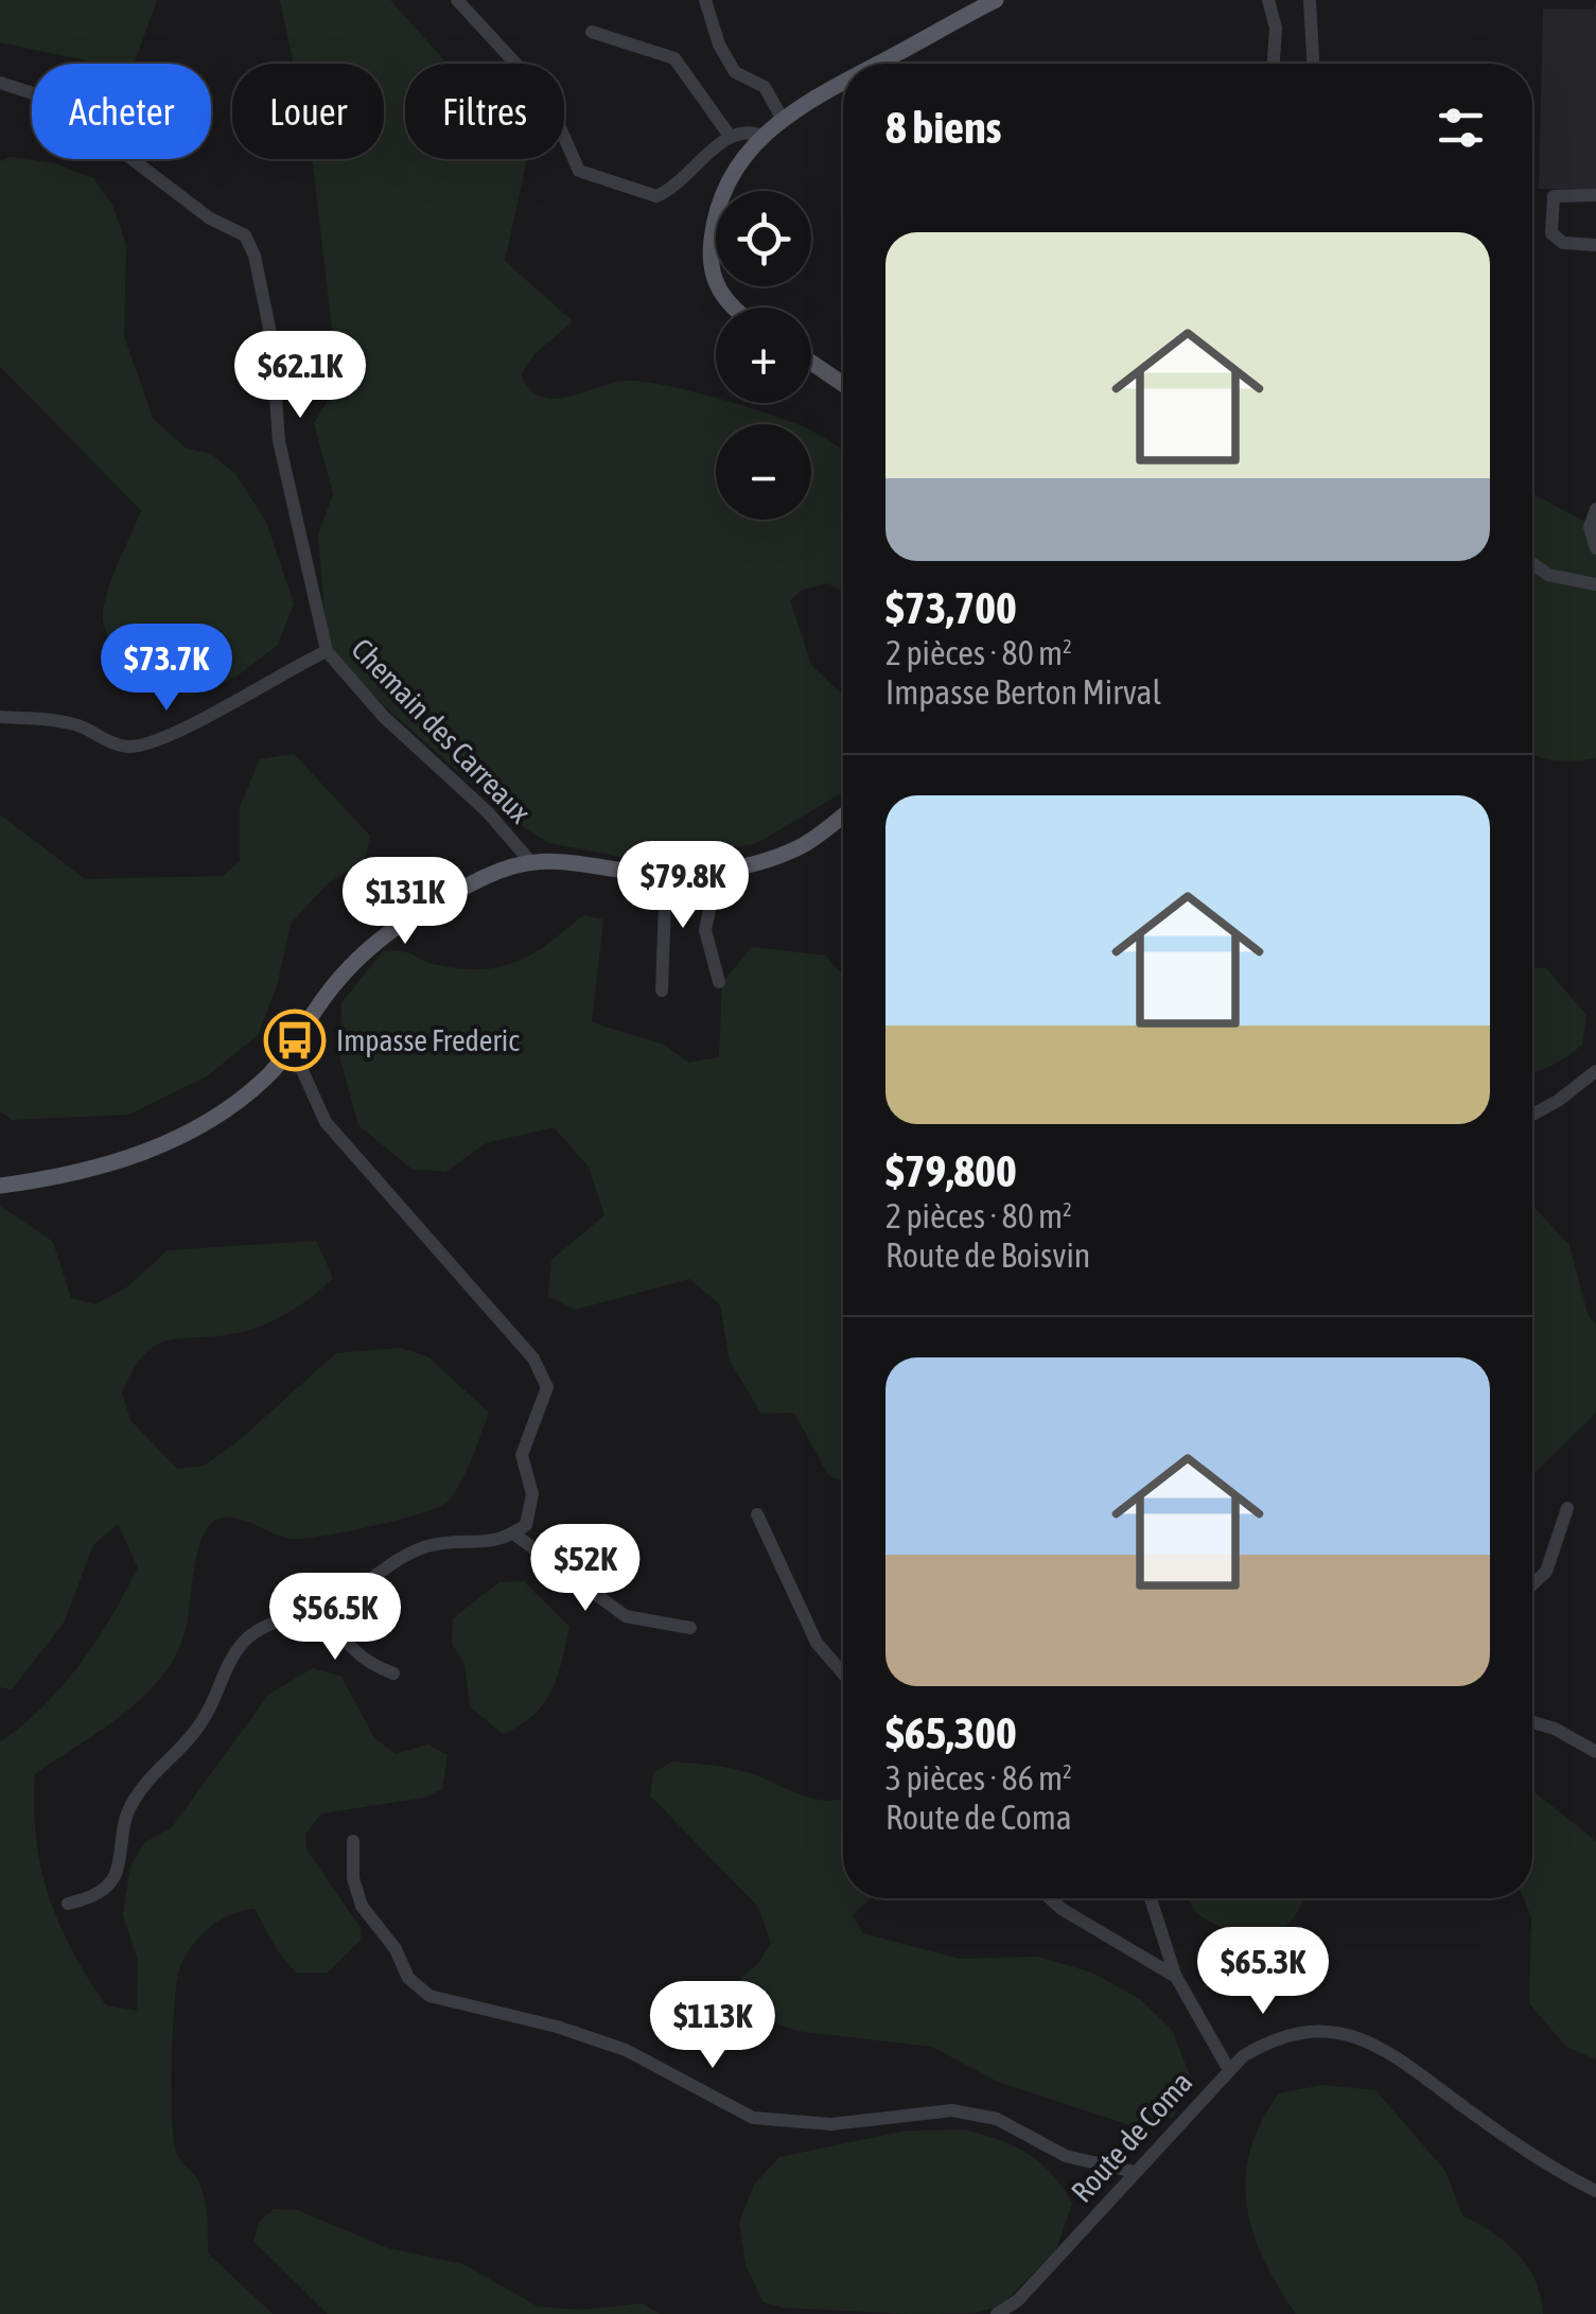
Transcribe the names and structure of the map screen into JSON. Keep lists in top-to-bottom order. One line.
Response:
{"streets":{"street":["Chemain des Carreaux","Route de Coma"]},"places":{"bus stop":["Impasse Frederic"]},"page":{"chip":["Acheter","Louer","Filtres"],"heading":"8 biens","map_buttons":["+","−"],"list":[{"name":"$73,700","note":"2 pièces · 80 m² · Impasse Berton Mirval"},{"name":"$79,800","note":"2 pièces · 80 m² · Route de Boisvin"},{"name":"$65,300","note":"3 pièces · 86 m² · Route de Coma"}],"price":["$62.1K","$73.7K","$79.8K","$131K","$52K","$56.5K","$65.3K","$113K"]}}
